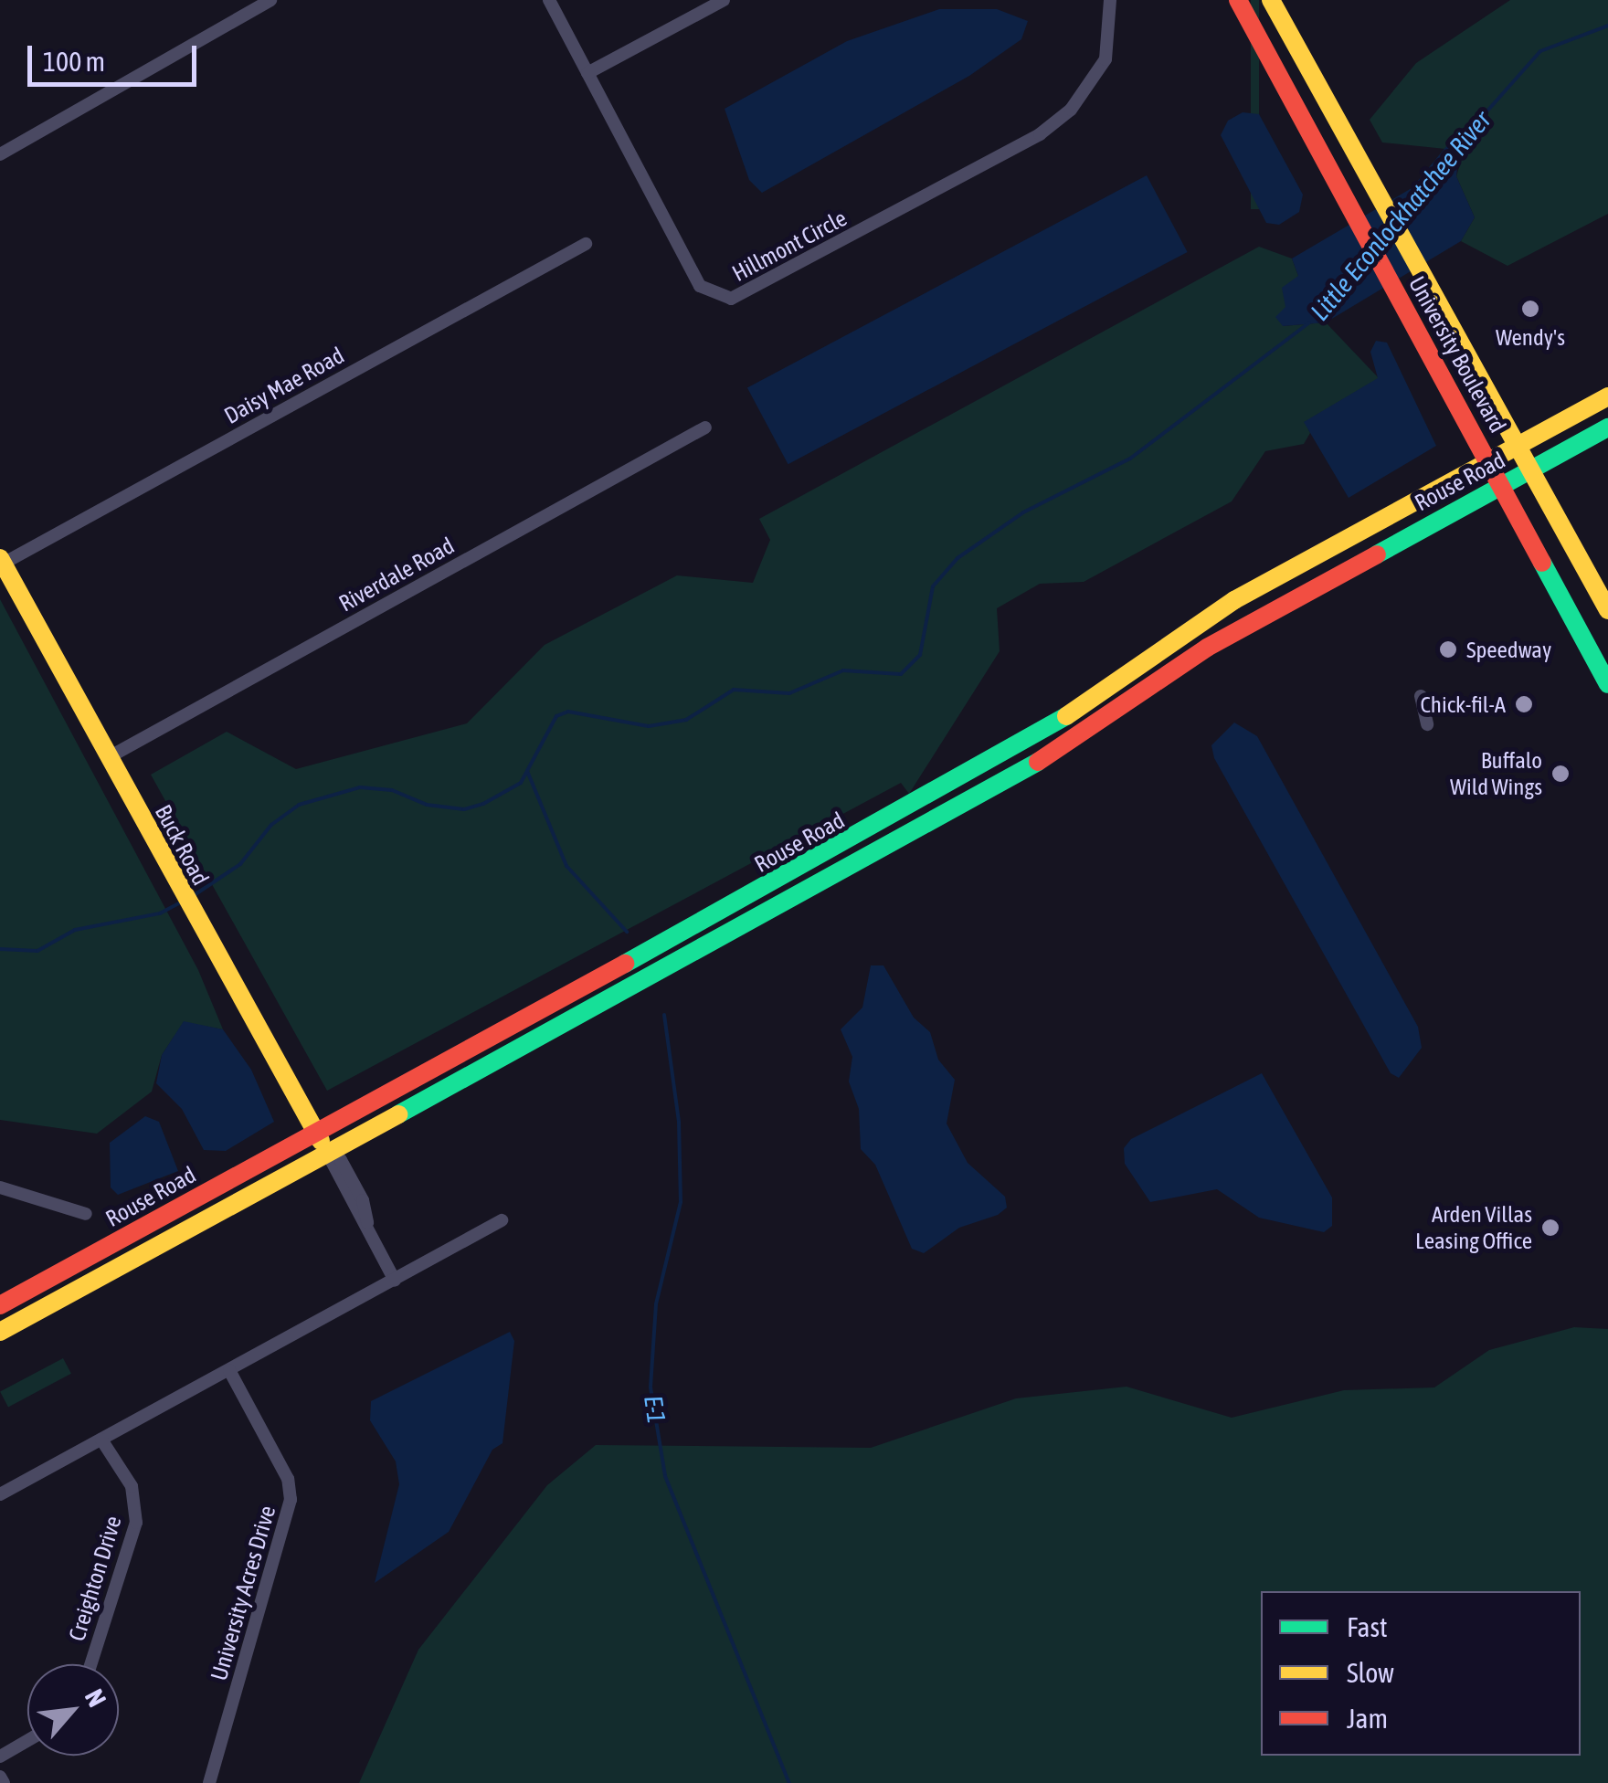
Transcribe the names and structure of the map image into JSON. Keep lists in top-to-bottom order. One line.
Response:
{"streets":{"street":["Hillmont Circle","University Boulevard","Daisy Mae Road","Rouse Road","Riverdale Road","Buck Road","Creighton Drive","University Acres Drive"]},"crossings":[["University Boulevard","Rouse Road"],["Daisy Mae Road","Buck Road"],["Rouse Road","Buck Road"],["Riverdale Road","Buck Road"]],"water":["Little Econlockhatchee River","E-1"],"places":["Wendy's","Speedway","Chick-fil-A","Buffalo Wild Wings","Arden Villas Leasing Office"],"legend":["Fast","Slow","Jam"],"scale_bar":"100 m","north":"top right"}
